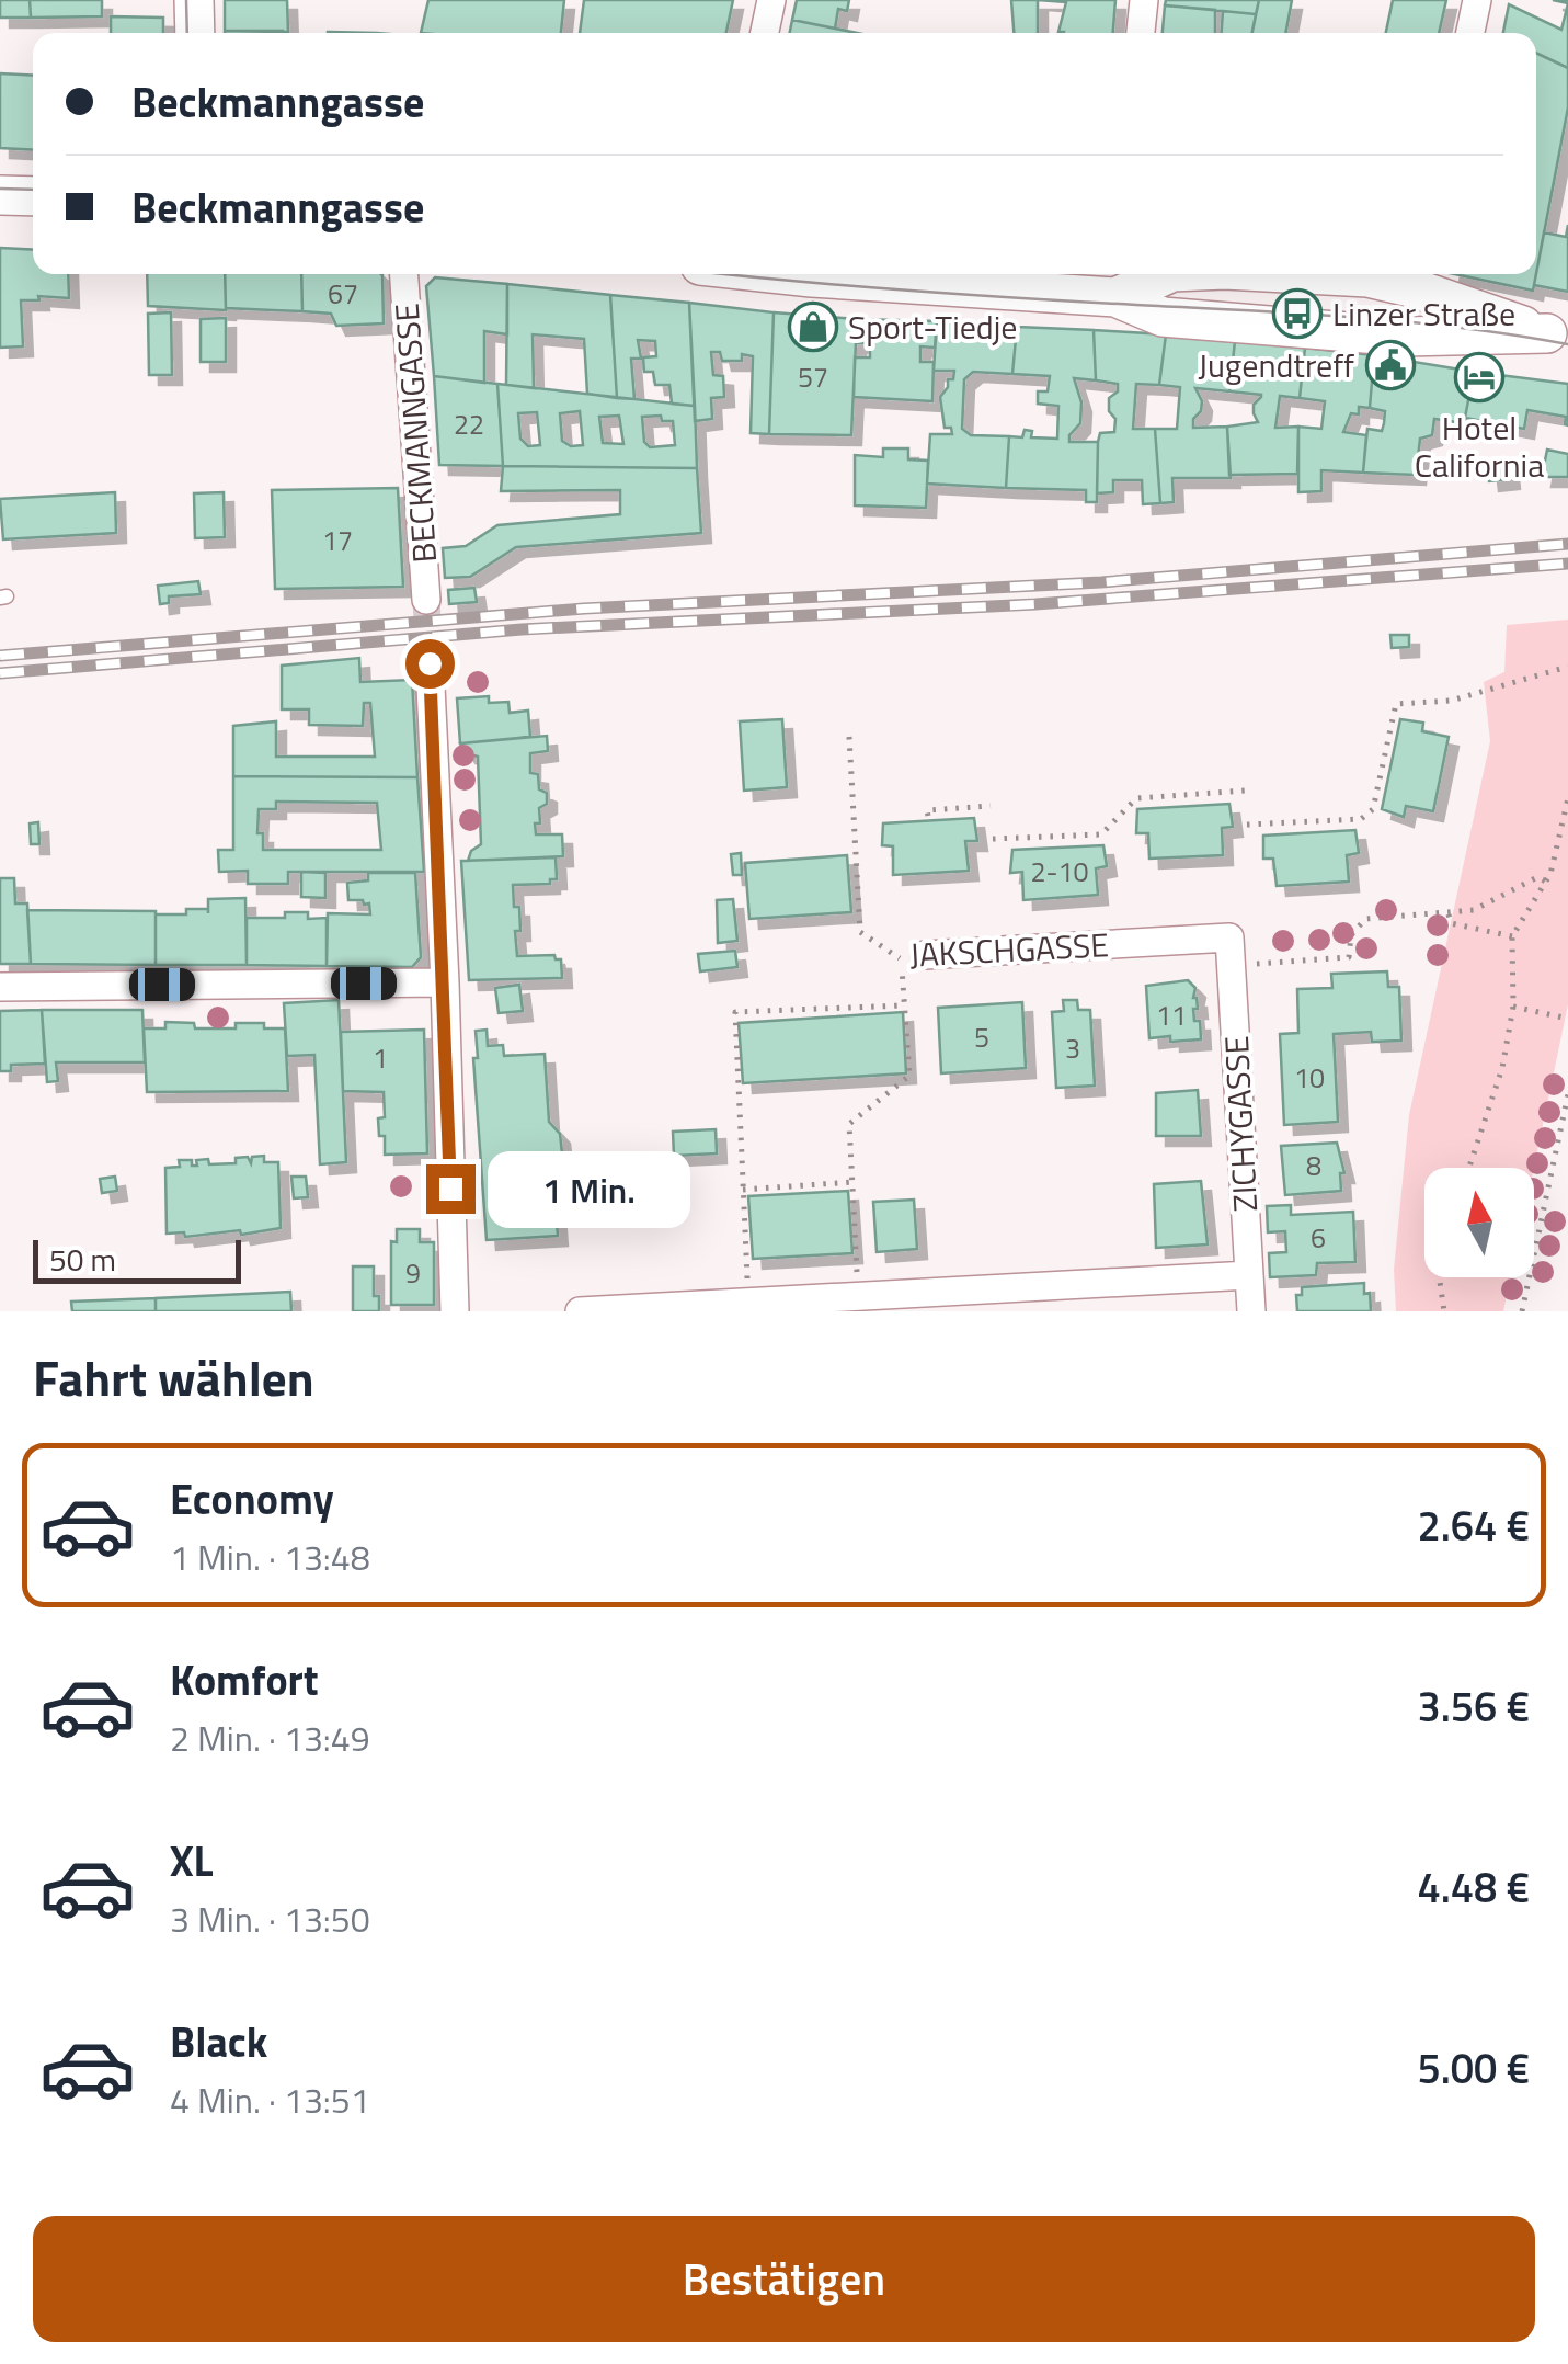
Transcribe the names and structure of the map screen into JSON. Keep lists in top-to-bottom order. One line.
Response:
{"streets":{"street":["BECKMANNGASSE","JAKSCHGASSE","ZICHYGASSE"]},"crossings":[["JAKSCHGASSE","ZICHYGASSE"]],"places":{"bus stop":["Linzer Straße"],"shop":["Sport-Tiedje"],"public building":["Jugendtreff"],"hotel":["Hotel California"]},"house_numbers":["67","57","22","17","2-10","11","5","3","1","10","8","6","9"],"scale_bar":"50 m","north":"top","page":{"banner":["Beckmanngasse","Beckmanngasse"],"bubble":"1 Min.","scale":"50 m","heading":"Fahrt wählen","list":[{"name":"Economy","note":"1 Min. · 13:48","value":"2.64 €"},{"name":"Komfort","note":"2 Min. · 13:49","value":"3.56 €"},{"name":"XL","note":"3 Min. · 13:50","value":"4.48 €"},{"name":"Black","note":"4 Min. · 13:51","value":"5.00 €"}],"buttons":"Bestätigen"}}
